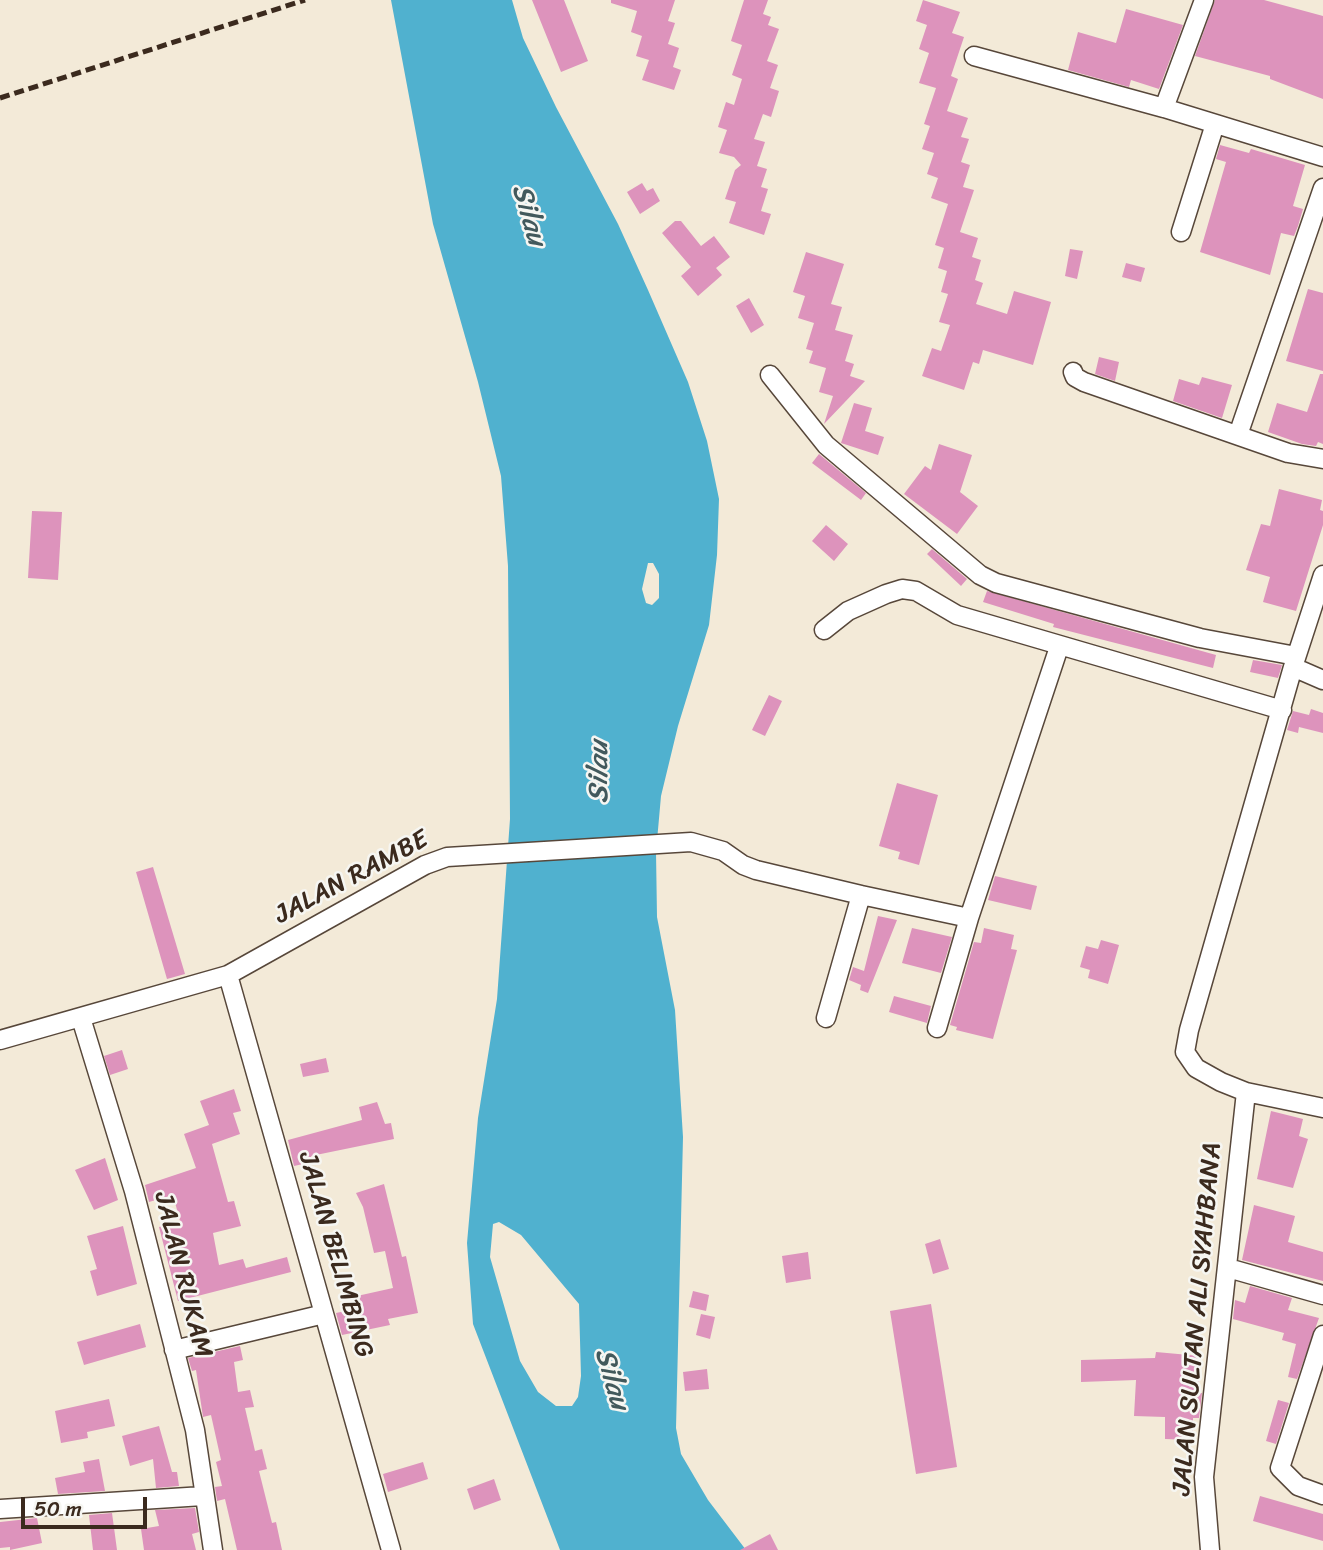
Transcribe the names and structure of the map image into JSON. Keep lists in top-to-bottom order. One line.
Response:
{"streets":{"street":["JALAN RAMBE","JALAN BELIMBING","JALAN RUKAM","JALAN SULTAN ALI SYAHBANA"]},"crossings":[["JALAN RAMBE","JALAN BELIMBING"],["JALAN RAMBE","JALAN RUKAM"]],"water":["Silau"],"scale_bar":"50 m"}
